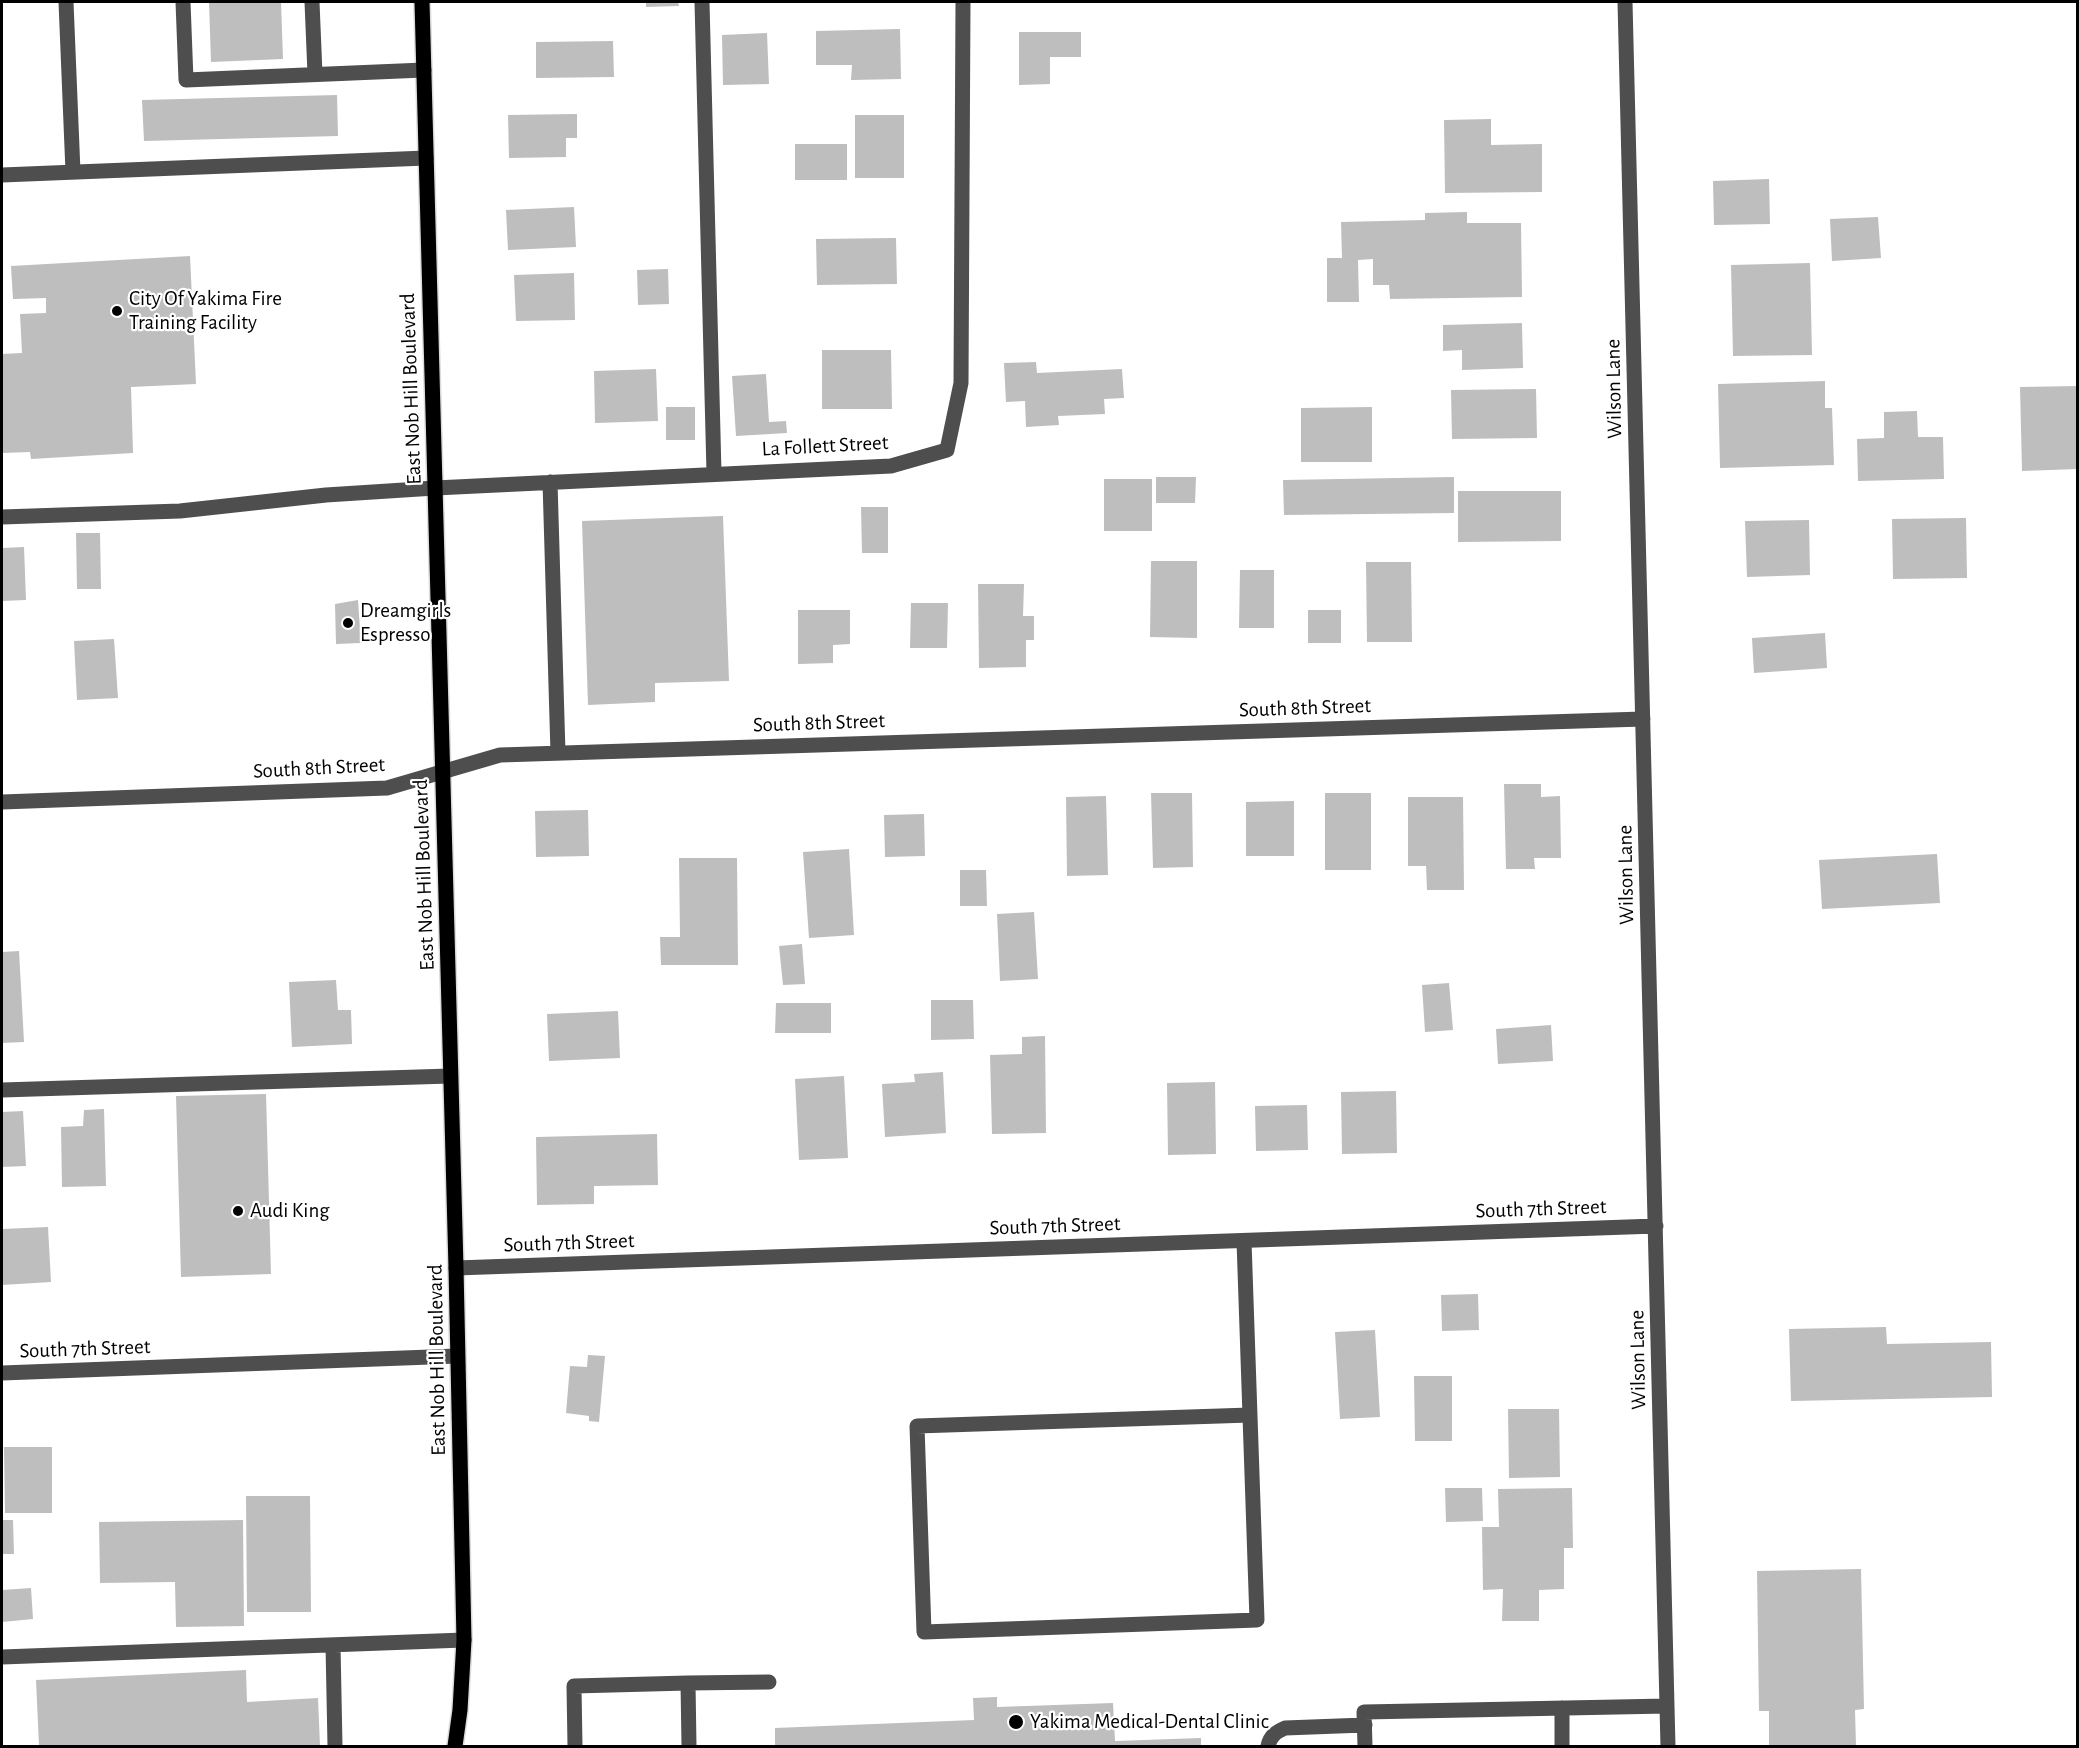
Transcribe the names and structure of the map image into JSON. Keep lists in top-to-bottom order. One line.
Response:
{"streets":{"main road":["East Nob Hill Boulevard"],"street":["Wilson Lane","La Follett Street","South 8th Street","South 7th Street"]},"crossings":[["East Nob Hill Boulevard","La Follett Street"],["East Nob Hill Boulevard","South 8th Street"],["East Nob Hill Boulevard","South 7th Street"],["Wilson Lane","South 8th Street"],["Wilson Lane","South 7th Street"]],"places":["City Of Yakima Fire Training Facility","Dreamgirls Espresso","Audi King","Yakima Medical-Dental Clinic"]}
